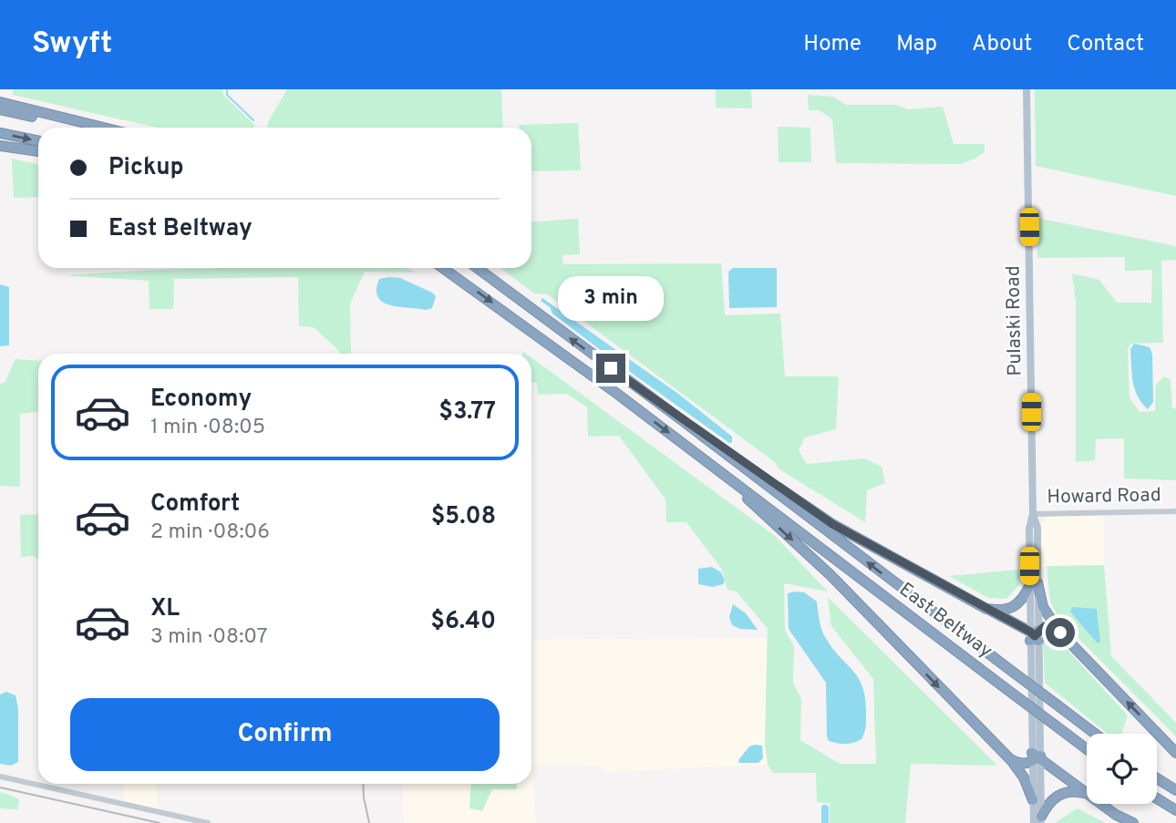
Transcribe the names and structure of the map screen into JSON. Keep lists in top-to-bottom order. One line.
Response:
{"streets":{"highway":["East Beltway"],"main road":["Pulaski Road"],"street":["Howard Road"]},"crossings":[["Pulaski Road","Howard Road"]],"page":{"header":"Swyft","nav":["Home","Map","About","Contact"],"banner":["Pickup","East Beltway"],"bubble":"3 min","list":[{"name":"Economy","note":"1 min · 08:05","value":"$3.77"},{"name":"Comfort","note":"2 min · 08:06","value":"$5.08"},{"name":"XL","note":"3 min · 08:07","value":"$6.40"}],"buttons":"Confirm"}}
